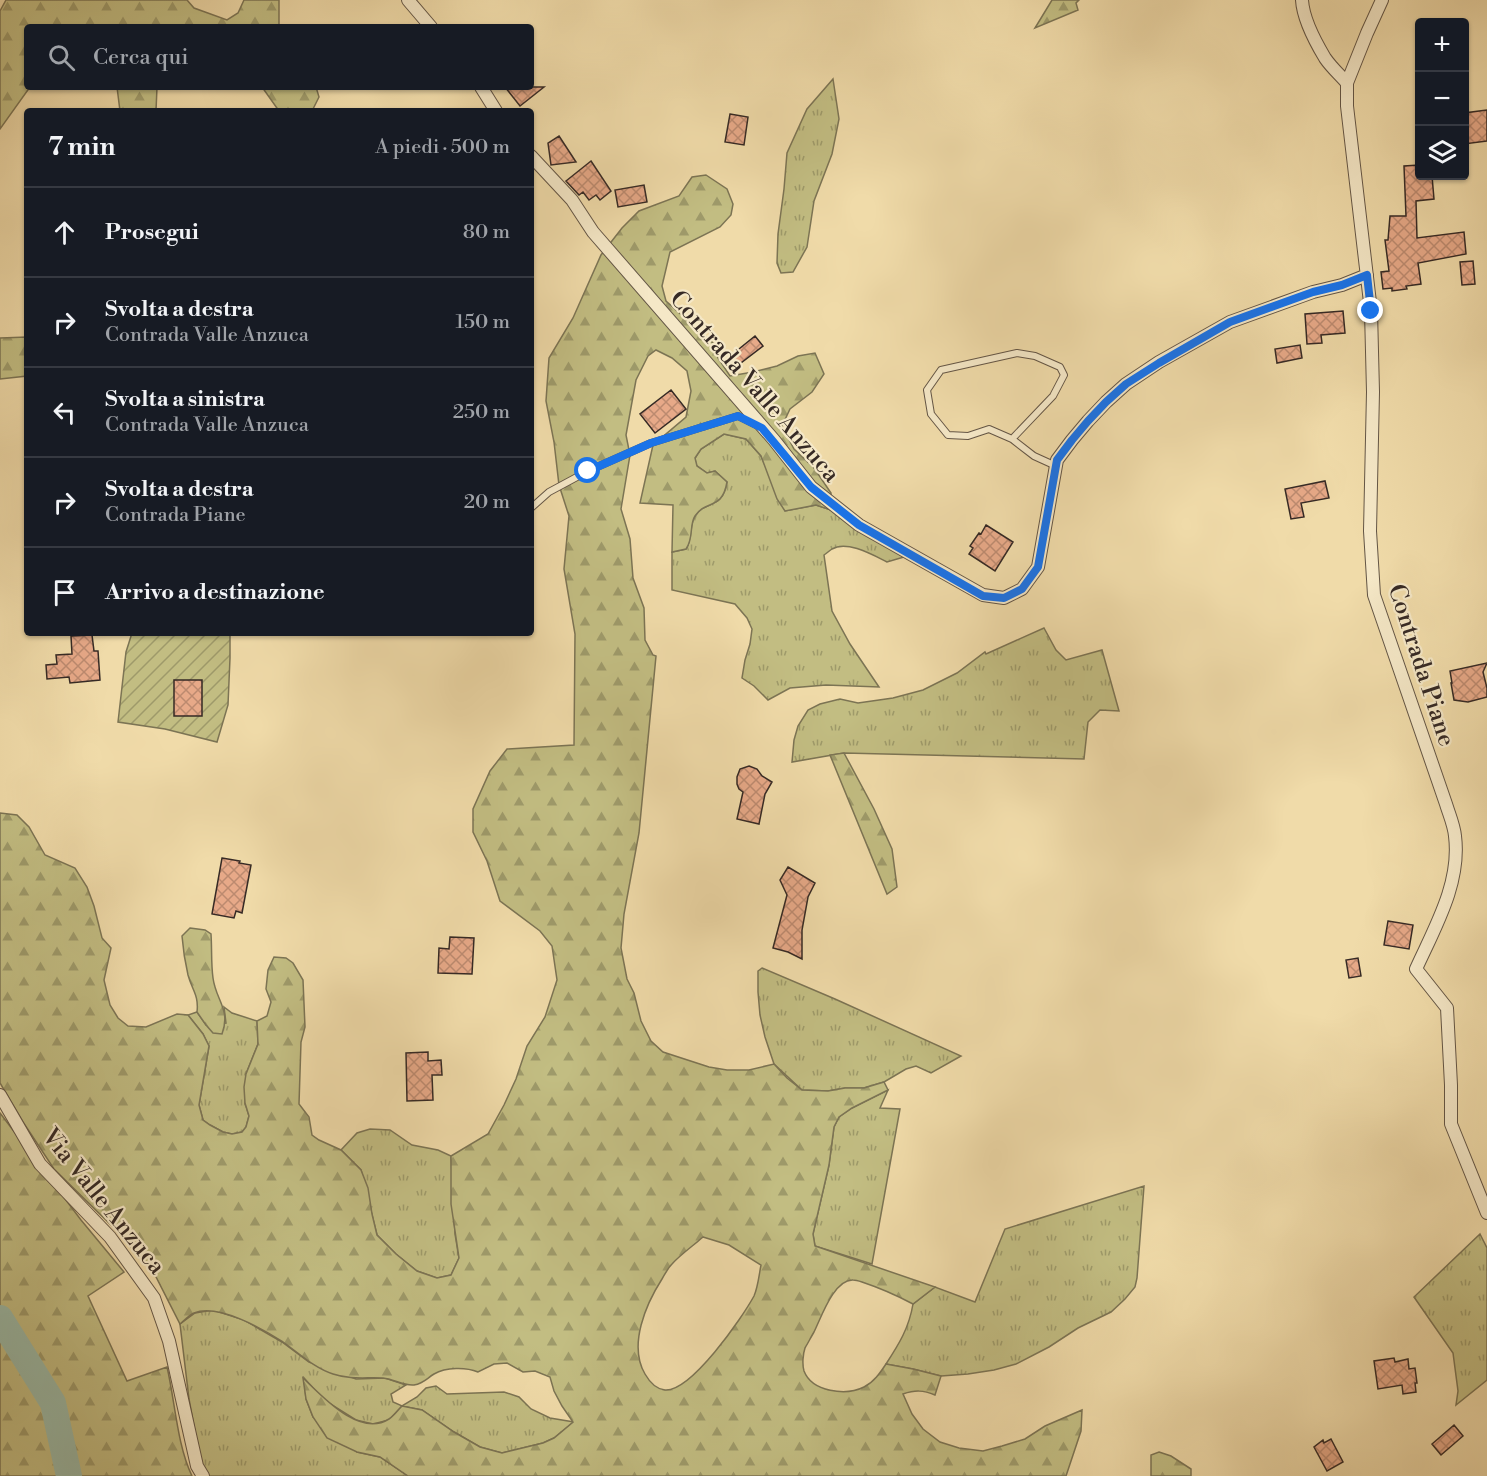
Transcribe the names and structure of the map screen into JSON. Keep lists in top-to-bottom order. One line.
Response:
{"streets":{"street":["Contrada Valle Anzuca","Contrada Piane","Via Valle Anzuca"]},"crossings":[["Contrada Valle Anzuca","Contrada Piane"]],"page":{"map_buttons":["+","−"],"search":"Cerca qui","heading":["7 min","A piedi · 500 m"],"list":[["Prosegui","80 m"],["Svolta a destra","Contrada Valle Anzuca","150 m"],["Svolta a sinistra","Contrada Valle Anzuca","250 m"],["Svolta a destra","Contrada Piane","20 m"],"Arrivo a destinazione"]}}
